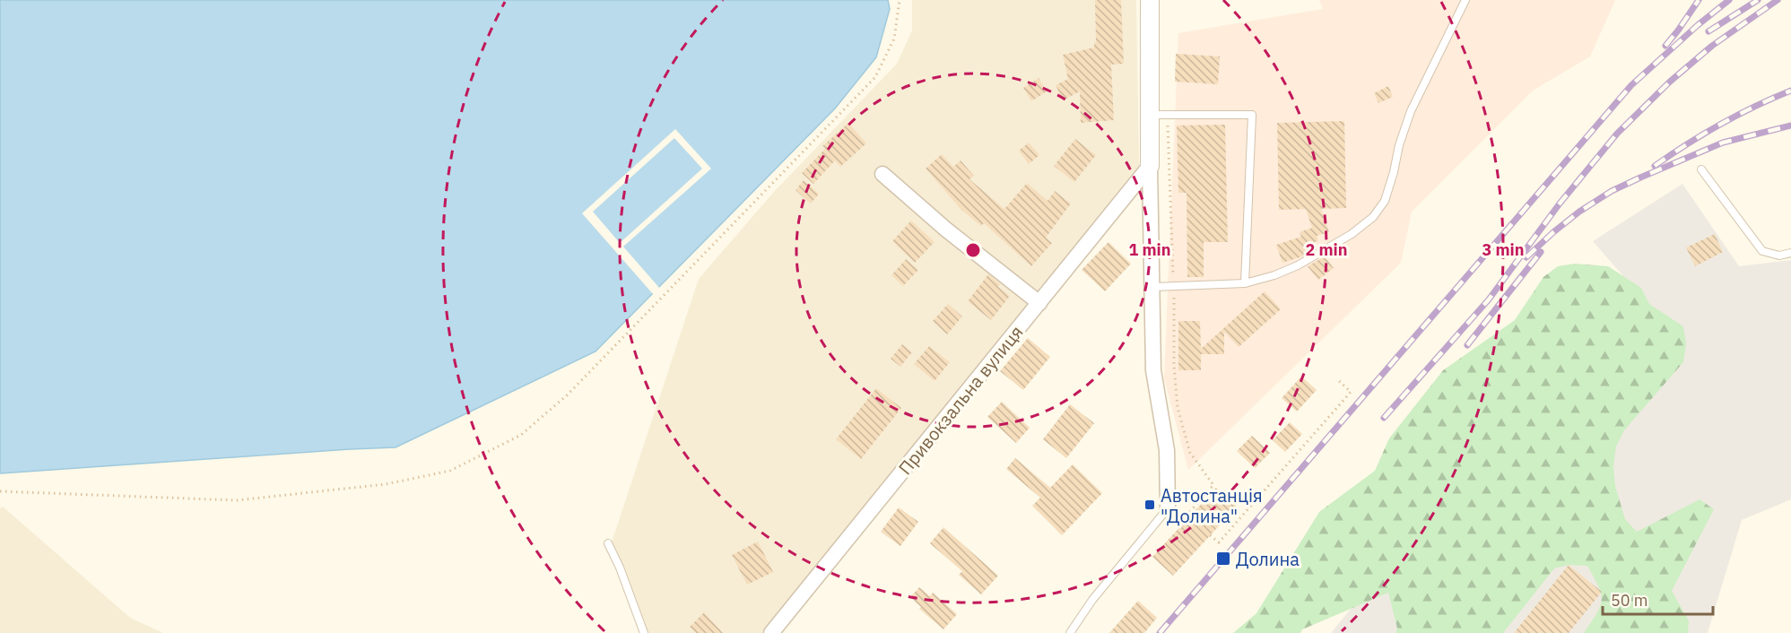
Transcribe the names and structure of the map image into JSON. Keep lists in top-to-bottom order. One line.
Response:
{"streets":{"street":["Привокзальна вулиця"]},"places":{"transit":["Автостанція \"Долина\"","Долина"]},"scale_bar":"50 m","rings":["1 min","2 min","3 min"]}
